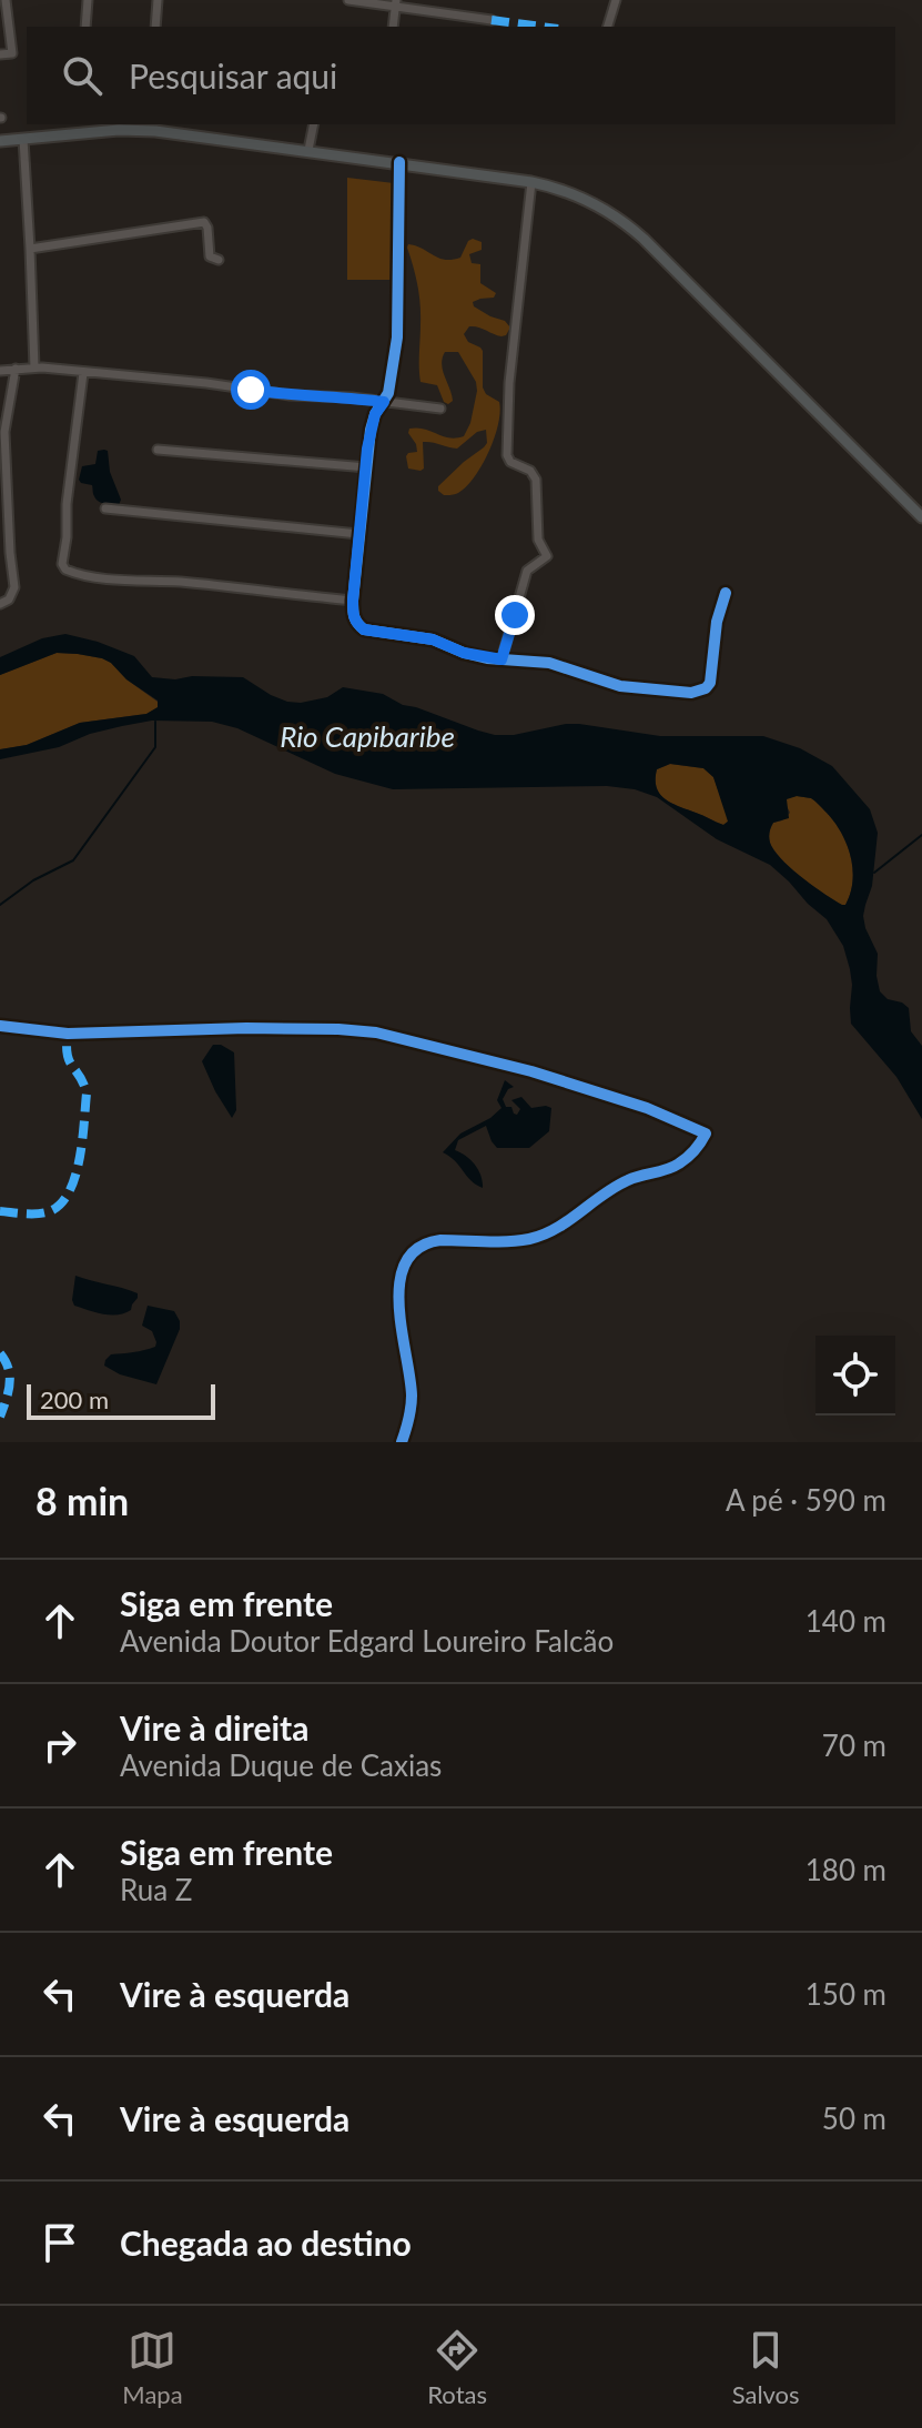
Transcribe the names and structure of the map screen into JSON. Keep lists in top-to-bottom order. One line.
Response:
{"water":["Rio Capibaribe"],"scale_bar":"200 m","page":{"search":"Pesquisar aqui","scale":"200 m","heading":["8 min","A pé · 590 m"],"list":[["Siga em frente","Avenida Doutor Edgard Loureiro Falcão","140 m"],["Vire à direita","Avenida Duque de Caxias","70 m"],["Siga em frente","Rua Z","180 m"],["Vire à esquerda","150 m"],["Vire à esquerda","50 m"],"Chegada ao destino"],"nav":["Mapa","Rotas","Salvos"]}}
